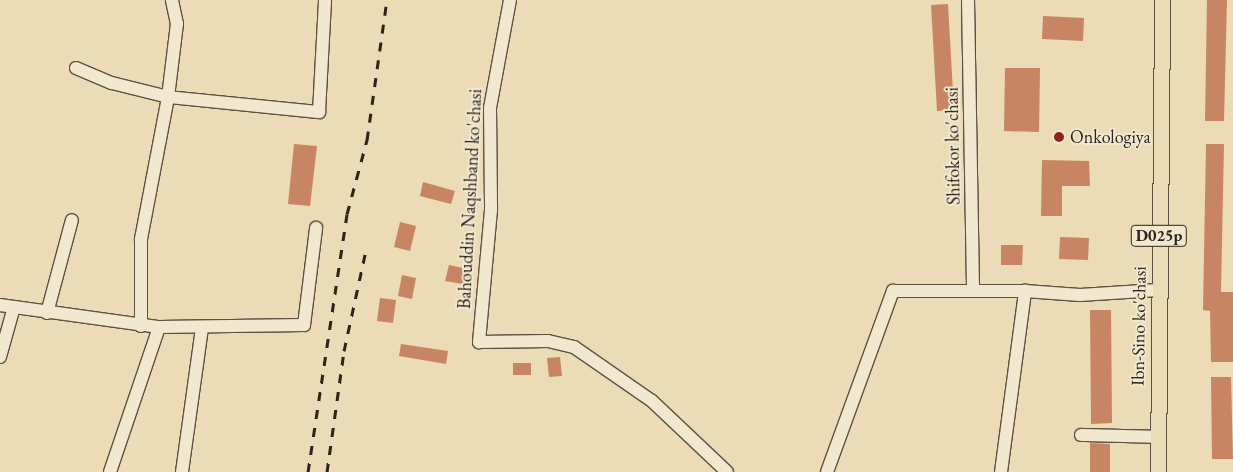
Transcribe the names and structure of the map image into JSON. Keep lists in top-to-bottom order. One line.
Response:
{"streets":{"main road":["D025p","Ibn-Sino ko'chasi"],"street":["Shifokor ko'chasi","Bahouddin Naqshband ko'chasi"]},"places":["Onkologiya"]}
